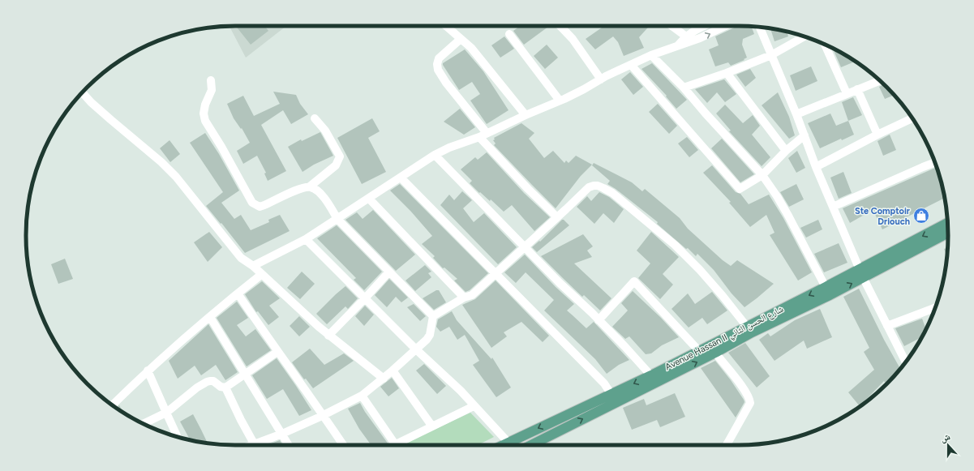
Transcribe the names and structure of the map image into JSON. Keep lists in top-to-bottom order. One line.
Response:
{"streets":{"main road":["Avenue Hassan II شارع الحسن الثاني"]},"places":{"shop":["Ste Comptoir Driouch"]},"north":"top"}
